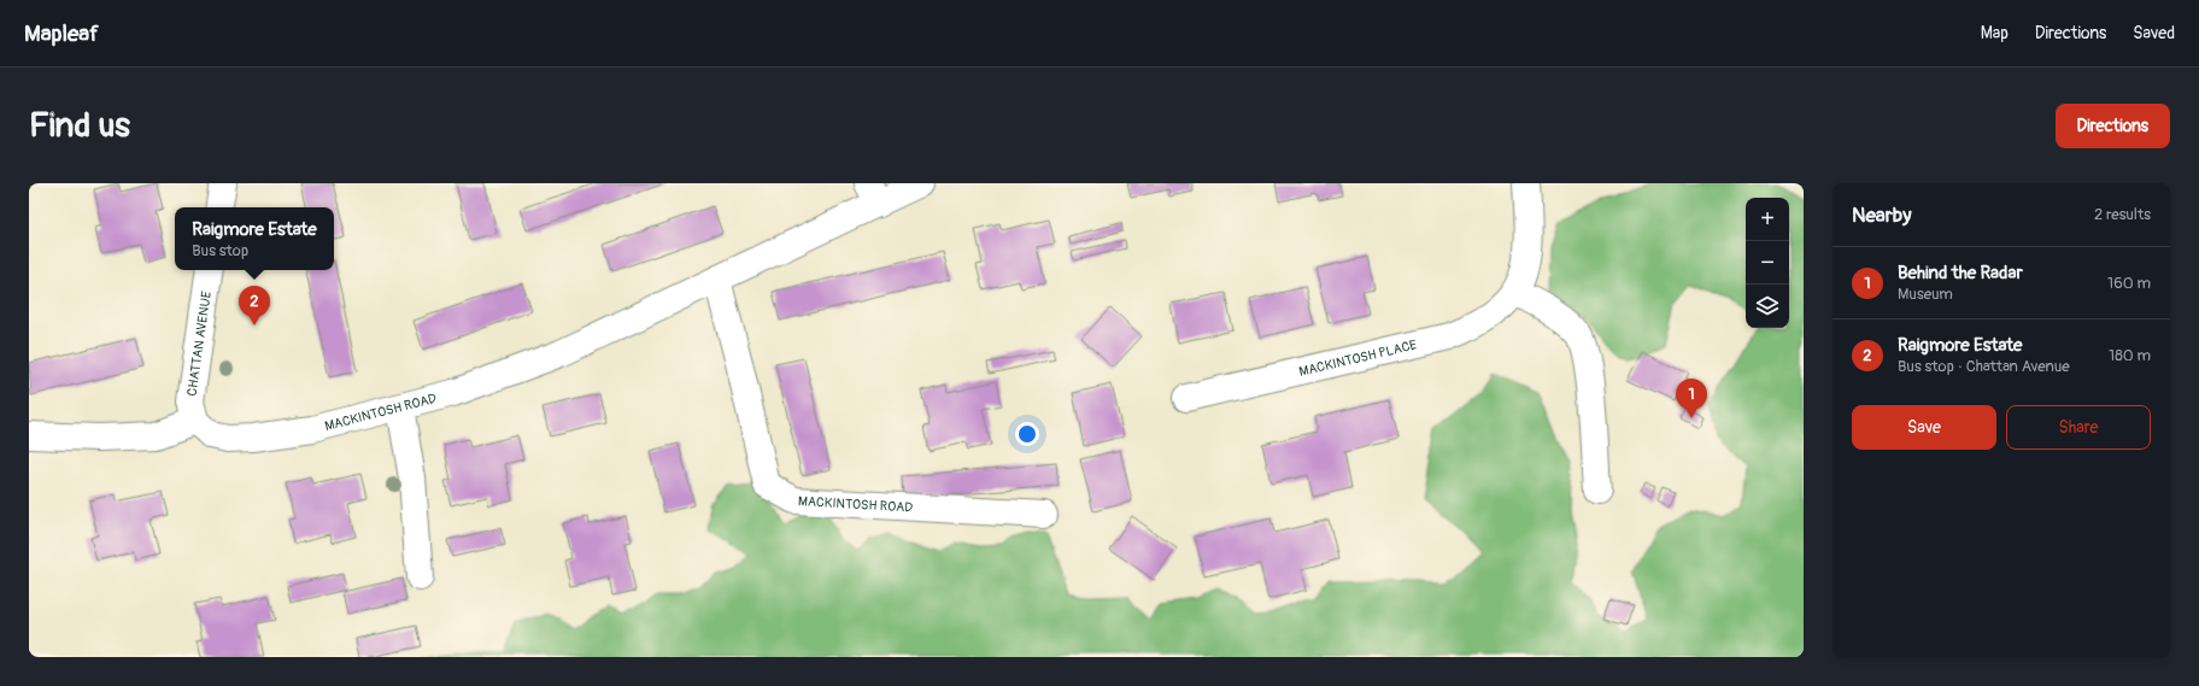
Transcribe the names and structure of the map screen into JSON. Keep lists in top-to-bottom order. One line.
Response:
{"streets":{"street":["CHATTAN AVENUE","MACKINTOSH PLACE","MACKINTOSH ROAD"]},"crossings":[["CHATTAN AVENUE","MACKINTOSH ROAD"]],"page":{"header":"Mapleaf","nav":["Map","Directions","Saved"],"buttons":["Directions",["Save","Share"]],"title":"Find us","heading":["Nearby","2 results"],"map_buttons":["+","−"],"popup":["Raigmore Estate","Bus stop"],"list":[{"mark":"1","name":"Behind the Radar","note":"Museum","value":"160 m"},{"mark":"2","name":"Raigmore Estate","note":"Bus stop · Chattan Avenue","value":"180 m"}],"pins":["2","1"]}}
